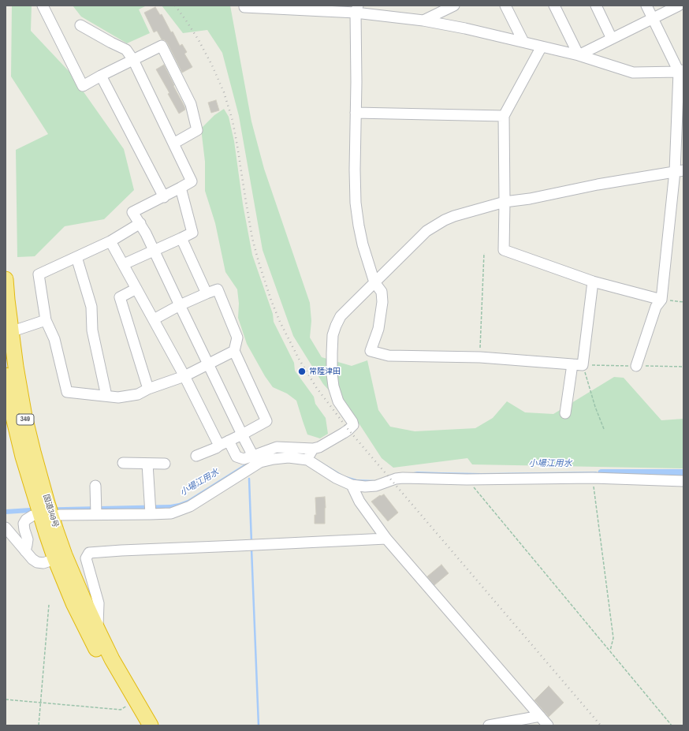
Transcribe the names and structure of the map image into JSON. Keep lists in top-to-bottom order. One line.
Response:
{"streets":{"highway":["349","国道349号"]},"water":["小場江用水"],"places":["常陸津田"]}
